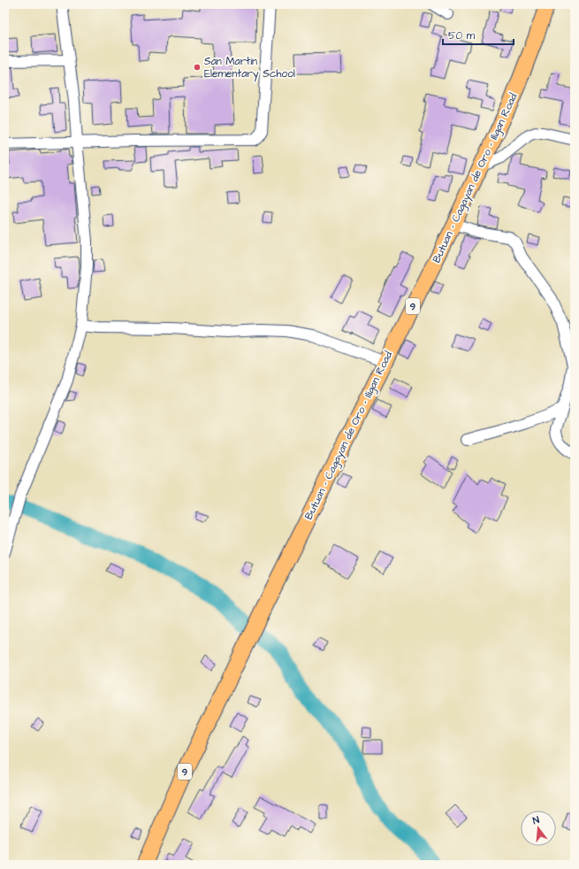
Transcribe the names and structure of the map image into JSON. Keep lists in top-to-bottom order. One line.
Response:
{"streets":{"highway":["Butuan – Cagayan de Oro – Iligan Road","9"]},"places":["San Martin Elementary School"],"scale_bar":"50 m","north":"top"}
